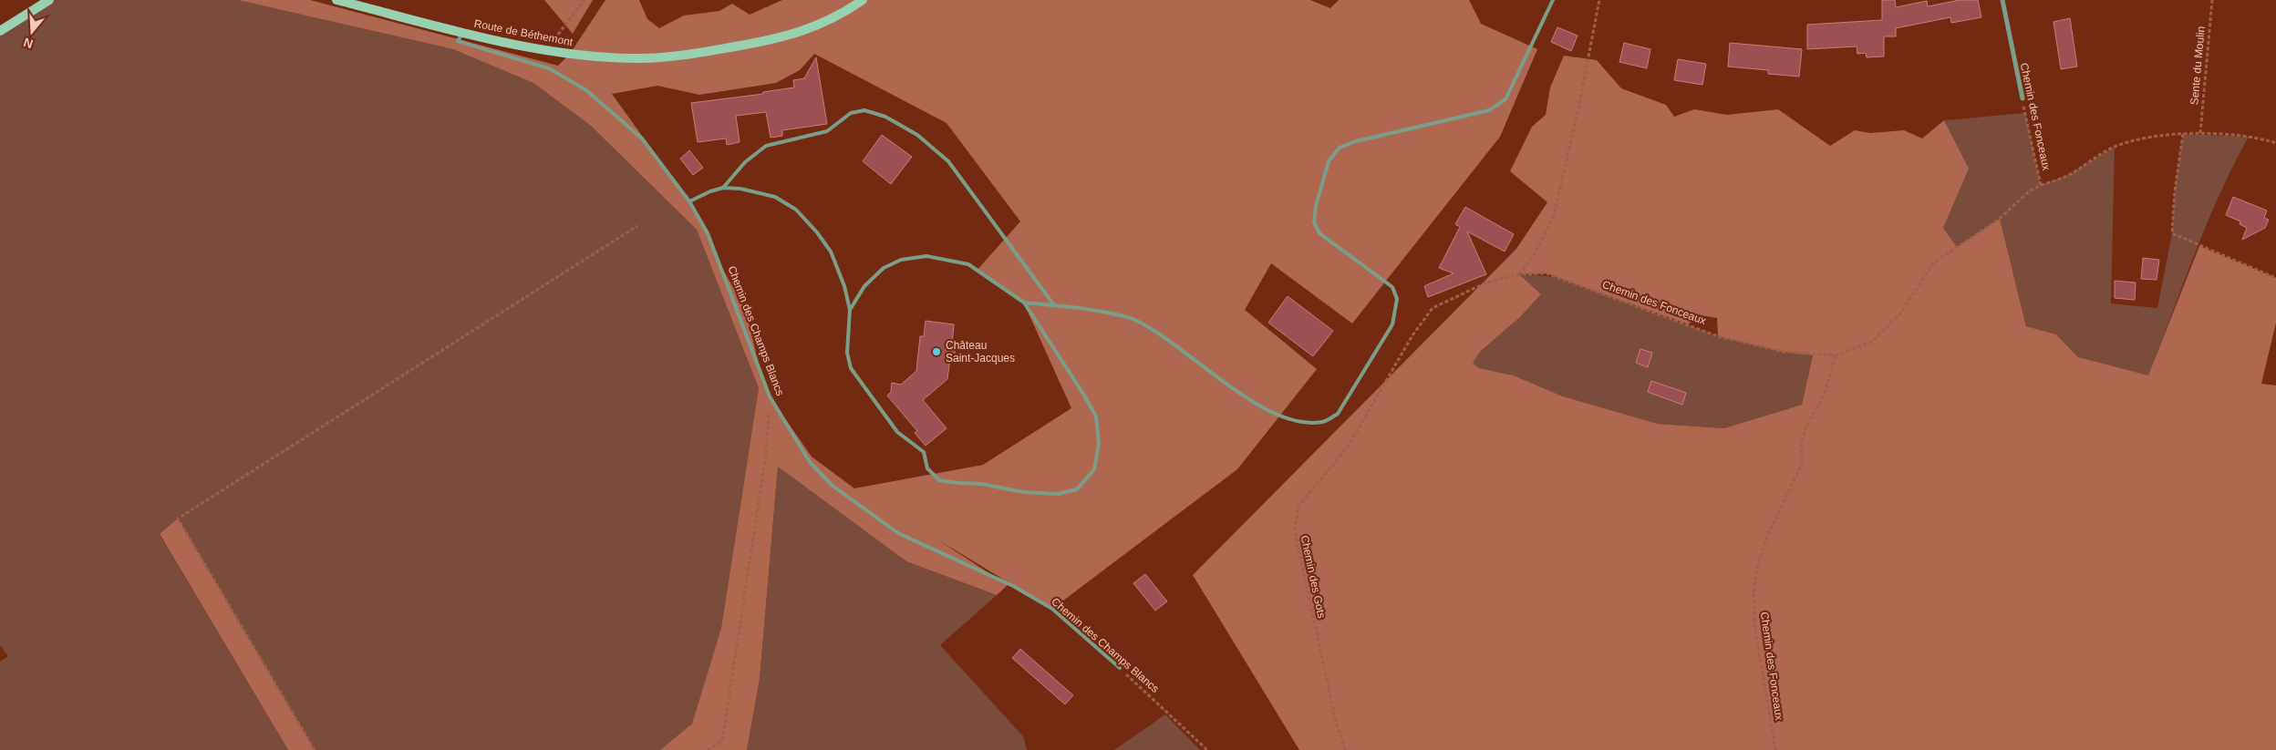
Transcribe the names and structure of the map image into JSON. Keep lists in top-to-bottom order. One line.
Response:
{"streets":{"street":["Route de Béthemont","Chemin des Fonceaux"],"lane":["Chemin des Champs Blancs"],"path":["Sente du Moulin","Chemin des Gots"]},"crossings":[["Route de Béthemont","Chemin des Champs Blancs"],["Chemin des Fonceaux","Chemin des Gots"]],"places":["Château Saint-Jacques"],"north":"bottom"}
